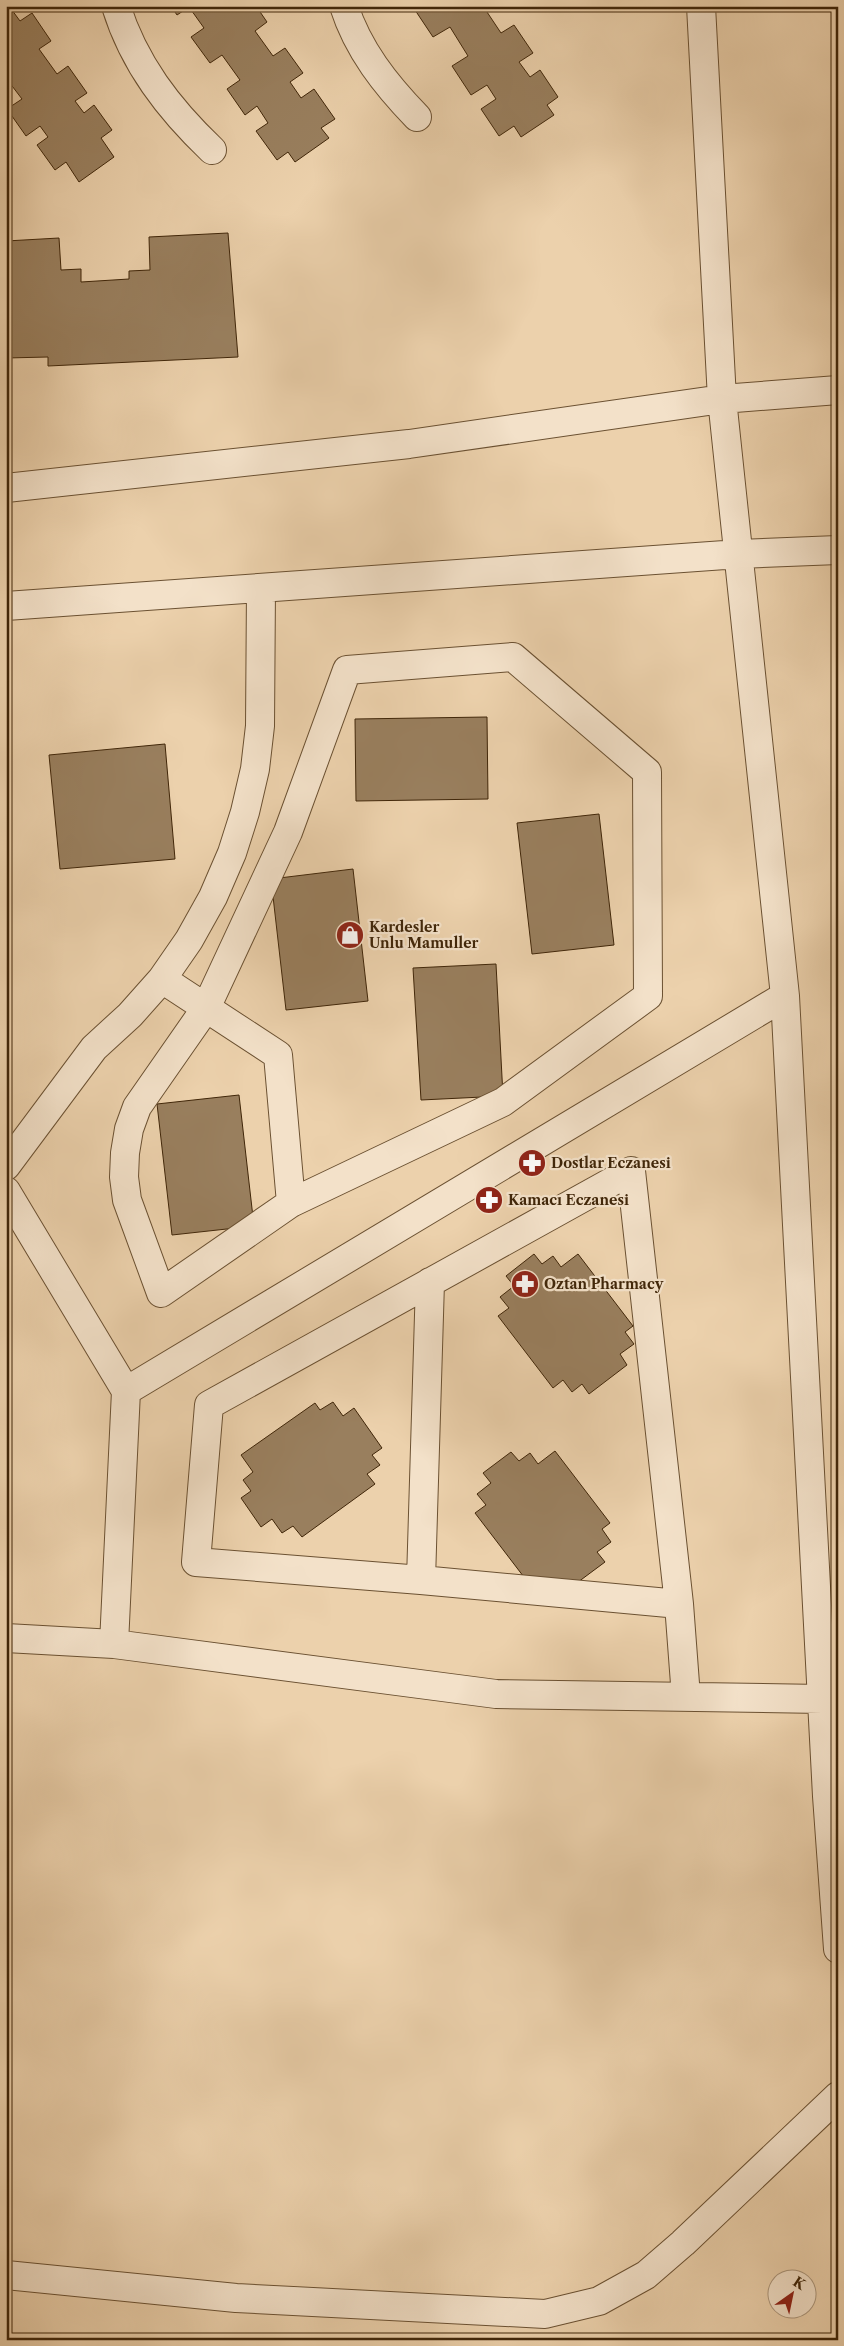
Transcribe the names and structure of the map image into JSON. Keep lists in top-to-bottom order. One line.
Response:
{"places":{"shop":["Kardesler Unlu Mamuller"],"pharmacy":["Dostlar Eczanesi","Kamacı Eczanesi","Oztan Pharmacy"]},"north":"top right"}
